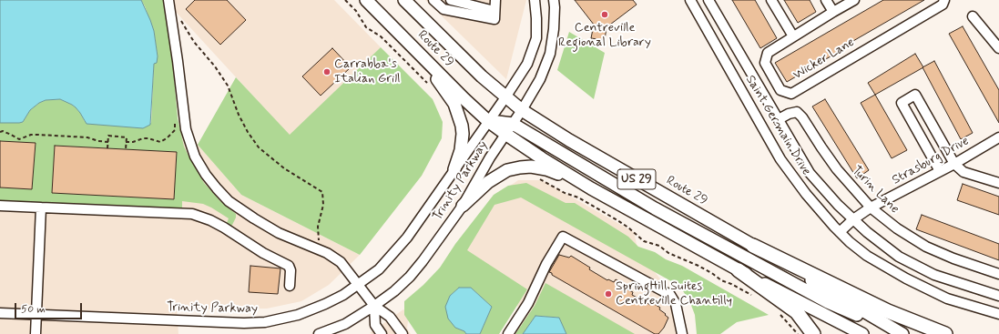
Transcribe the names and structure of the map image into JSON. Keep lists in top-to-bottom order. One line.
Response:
{"streets":{"main road":["Route 29","US 29"],"street":["Wicker Lane","Saint Germain Drive","Strasburg Drive","Trinity Parkway","Turin Lane"]},"crossings":[["Route 29","Trinity Parkway"],["Saint Germain Drive","Strasburg Drive"],["Saint Germain Drive","Turin Lane"],["Strasburg Drive","Turin Lane"]],"places":["Centreville Regional Library","Carrabba's Italian Grill","SpringHill Suites Centreville Chantilly"],"scale_bar":"50 m"}
